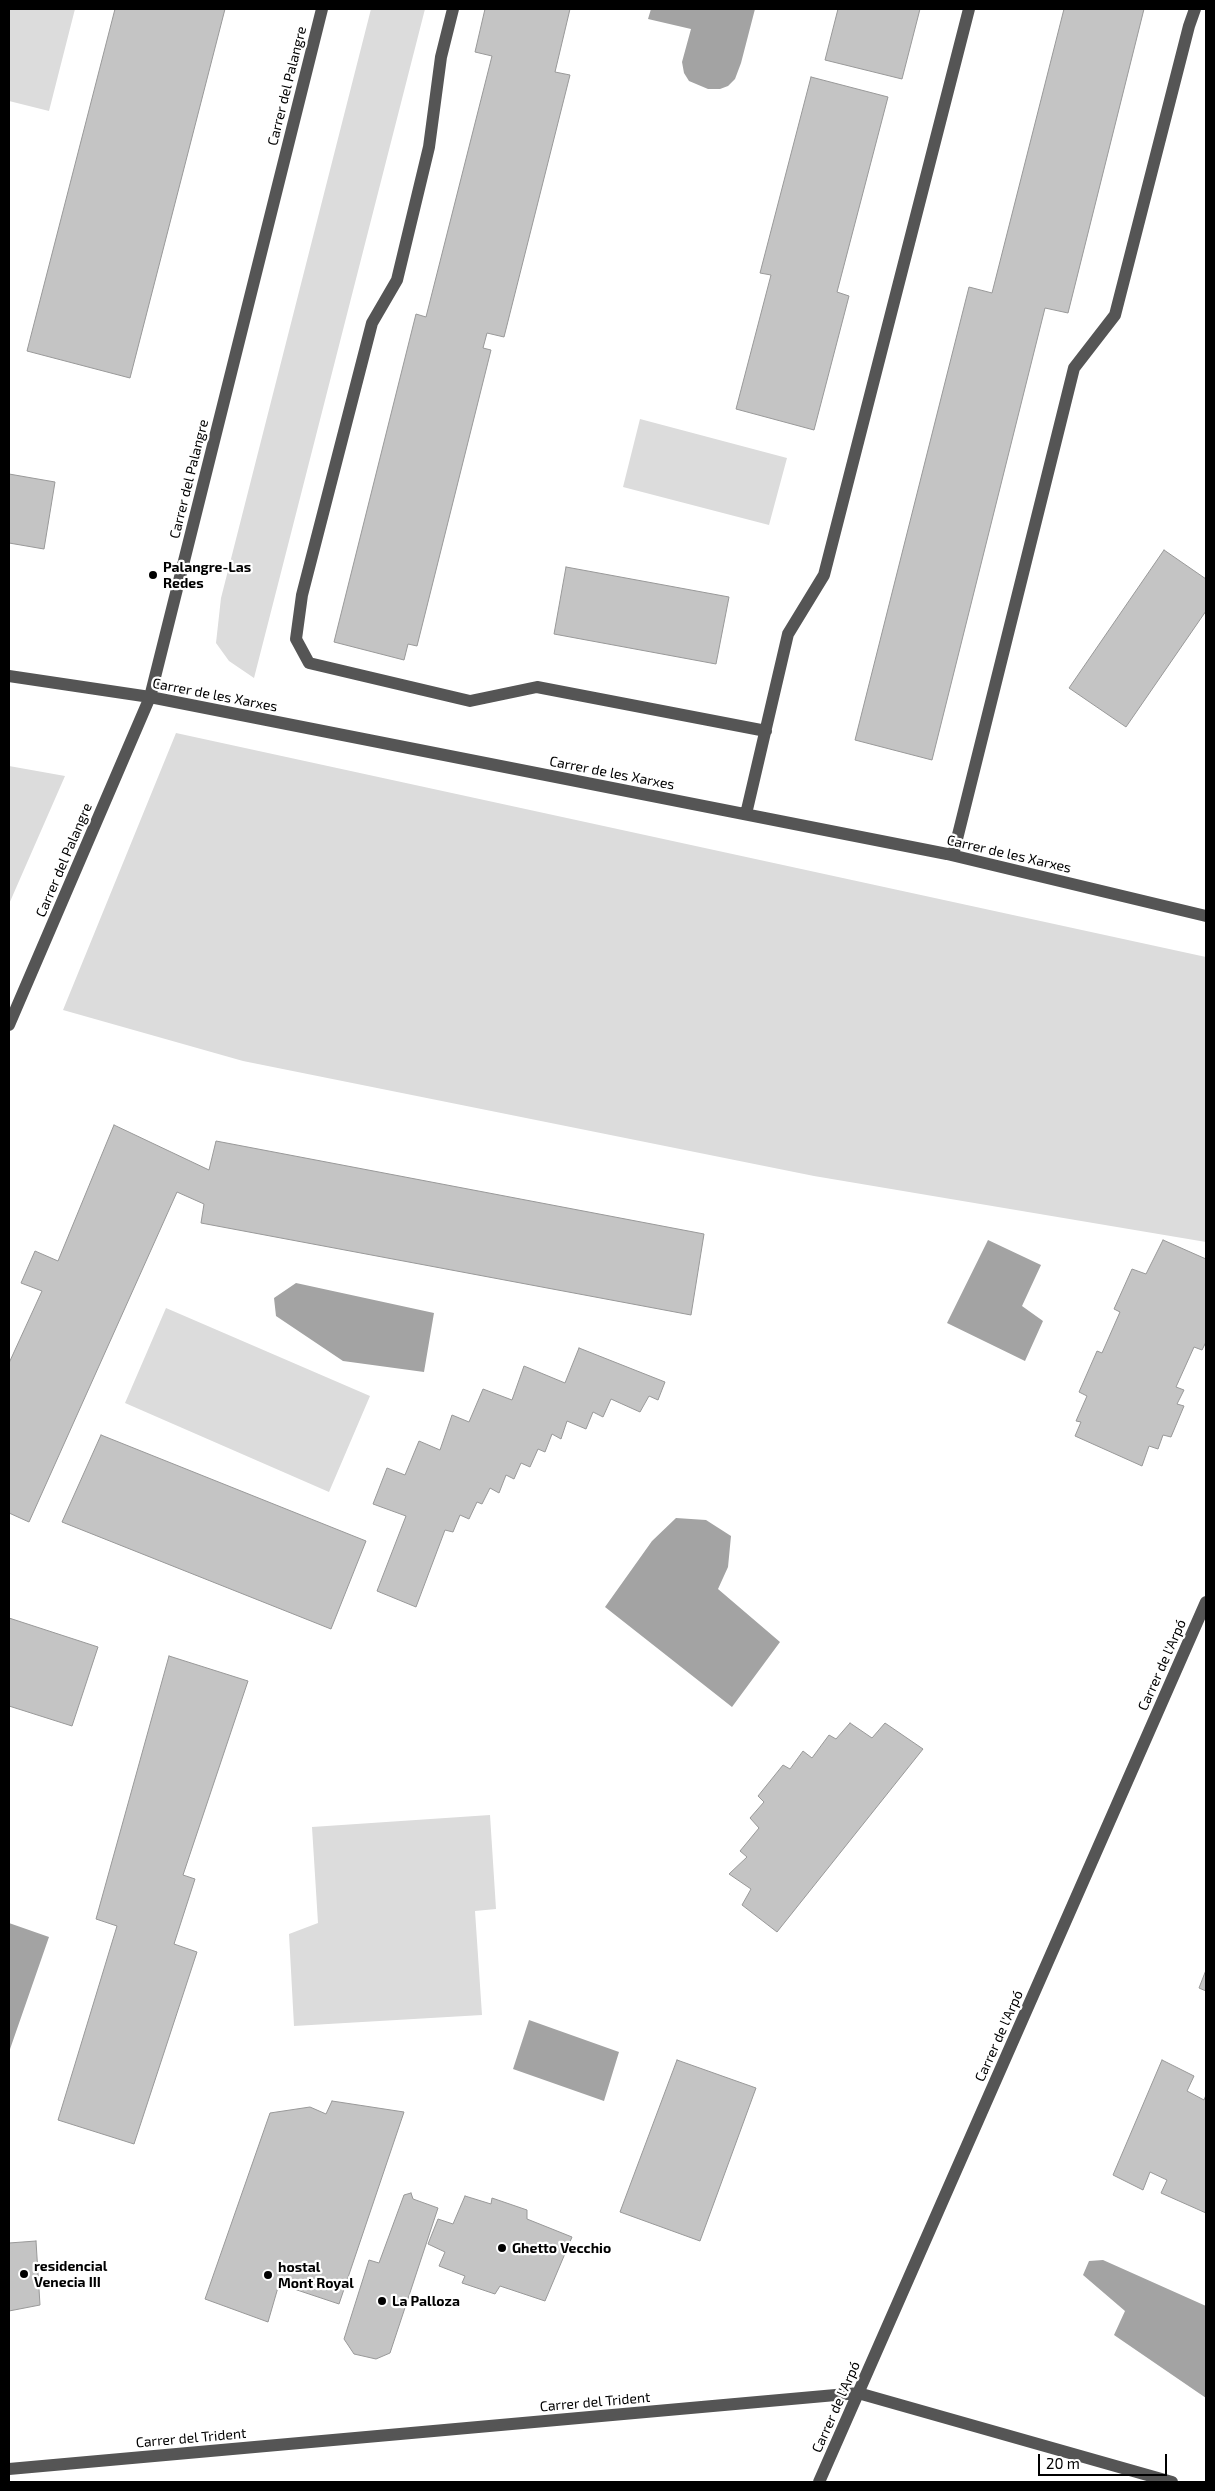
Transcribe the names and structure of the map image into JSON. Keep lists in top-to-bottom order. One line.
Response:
{"streets":{"street":["Carrer del Palangre","Carrer de les Xarxes","Carrer de l'Arpó","Carrer del Trident"]},"crossings":[["Carrer del Palangre","Carrer de les Xarxes"],["Carrer de l'Arpó","Carrer del Trident"]],"places":["Palangre-Las Redes","Ghetto Vecchio","residencial Venecia III","hostal Mont Royal","La Palloza"],"scale_bar":"20 m"}
